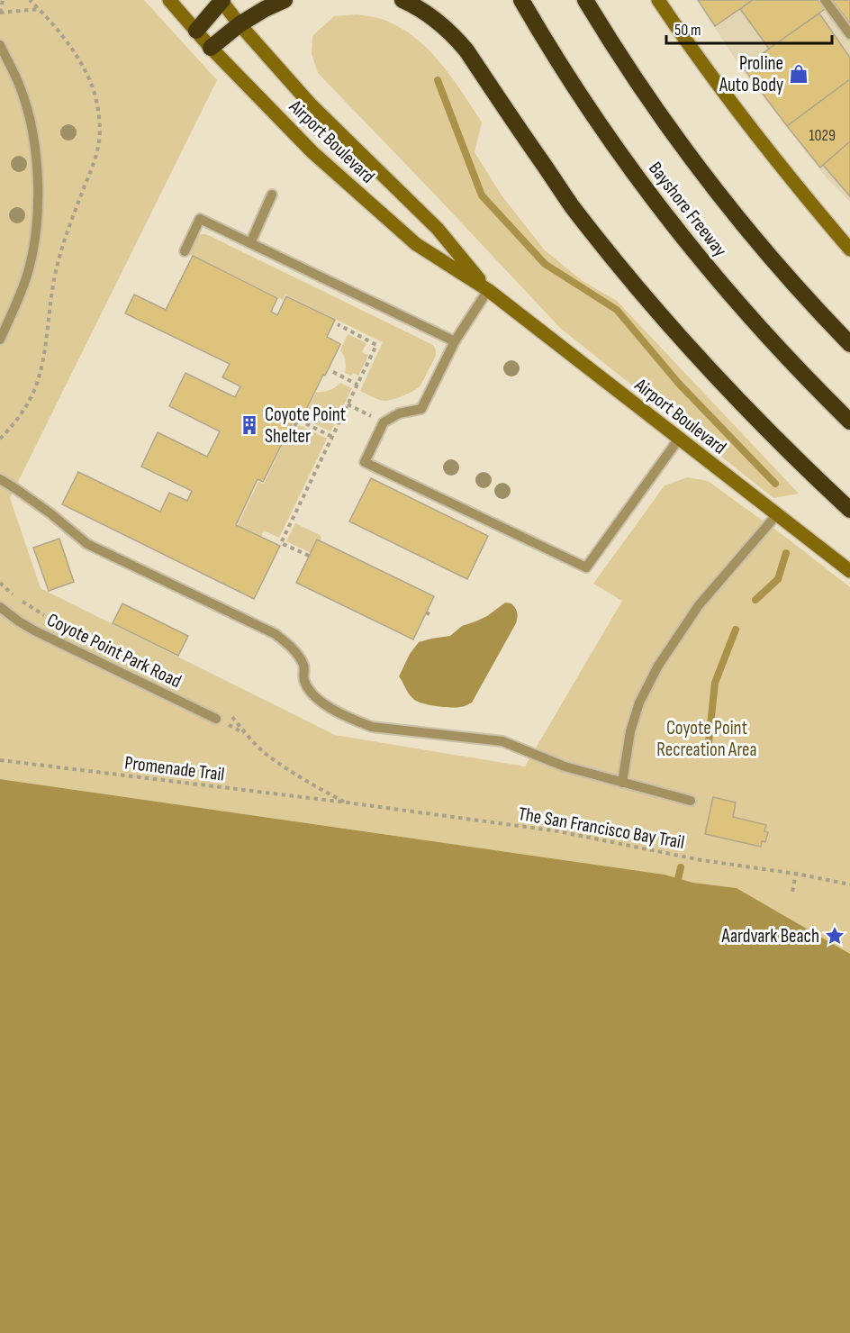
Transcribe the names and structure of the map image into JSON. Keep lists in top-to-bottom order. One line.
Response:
{"streets":{"highway":["Bayshore Freeway"],"main road":["Airport Boulevard"],"lane":["Coyote Point Park Road"],"path":["Promenade Trail","The San Francisco Bay Trail"]},"crossings":[["Promenade Trail","The San Francisco Bay Trail"]],"parks":["Coyote Point Recreation Area"],"places":{"shop":["Proline Auto Body"],"building":["Coyote Point Shelter"],"place":["Aardvark Beach"]},"house_numbers":["1029"],"scale_bar":"50 m"}
